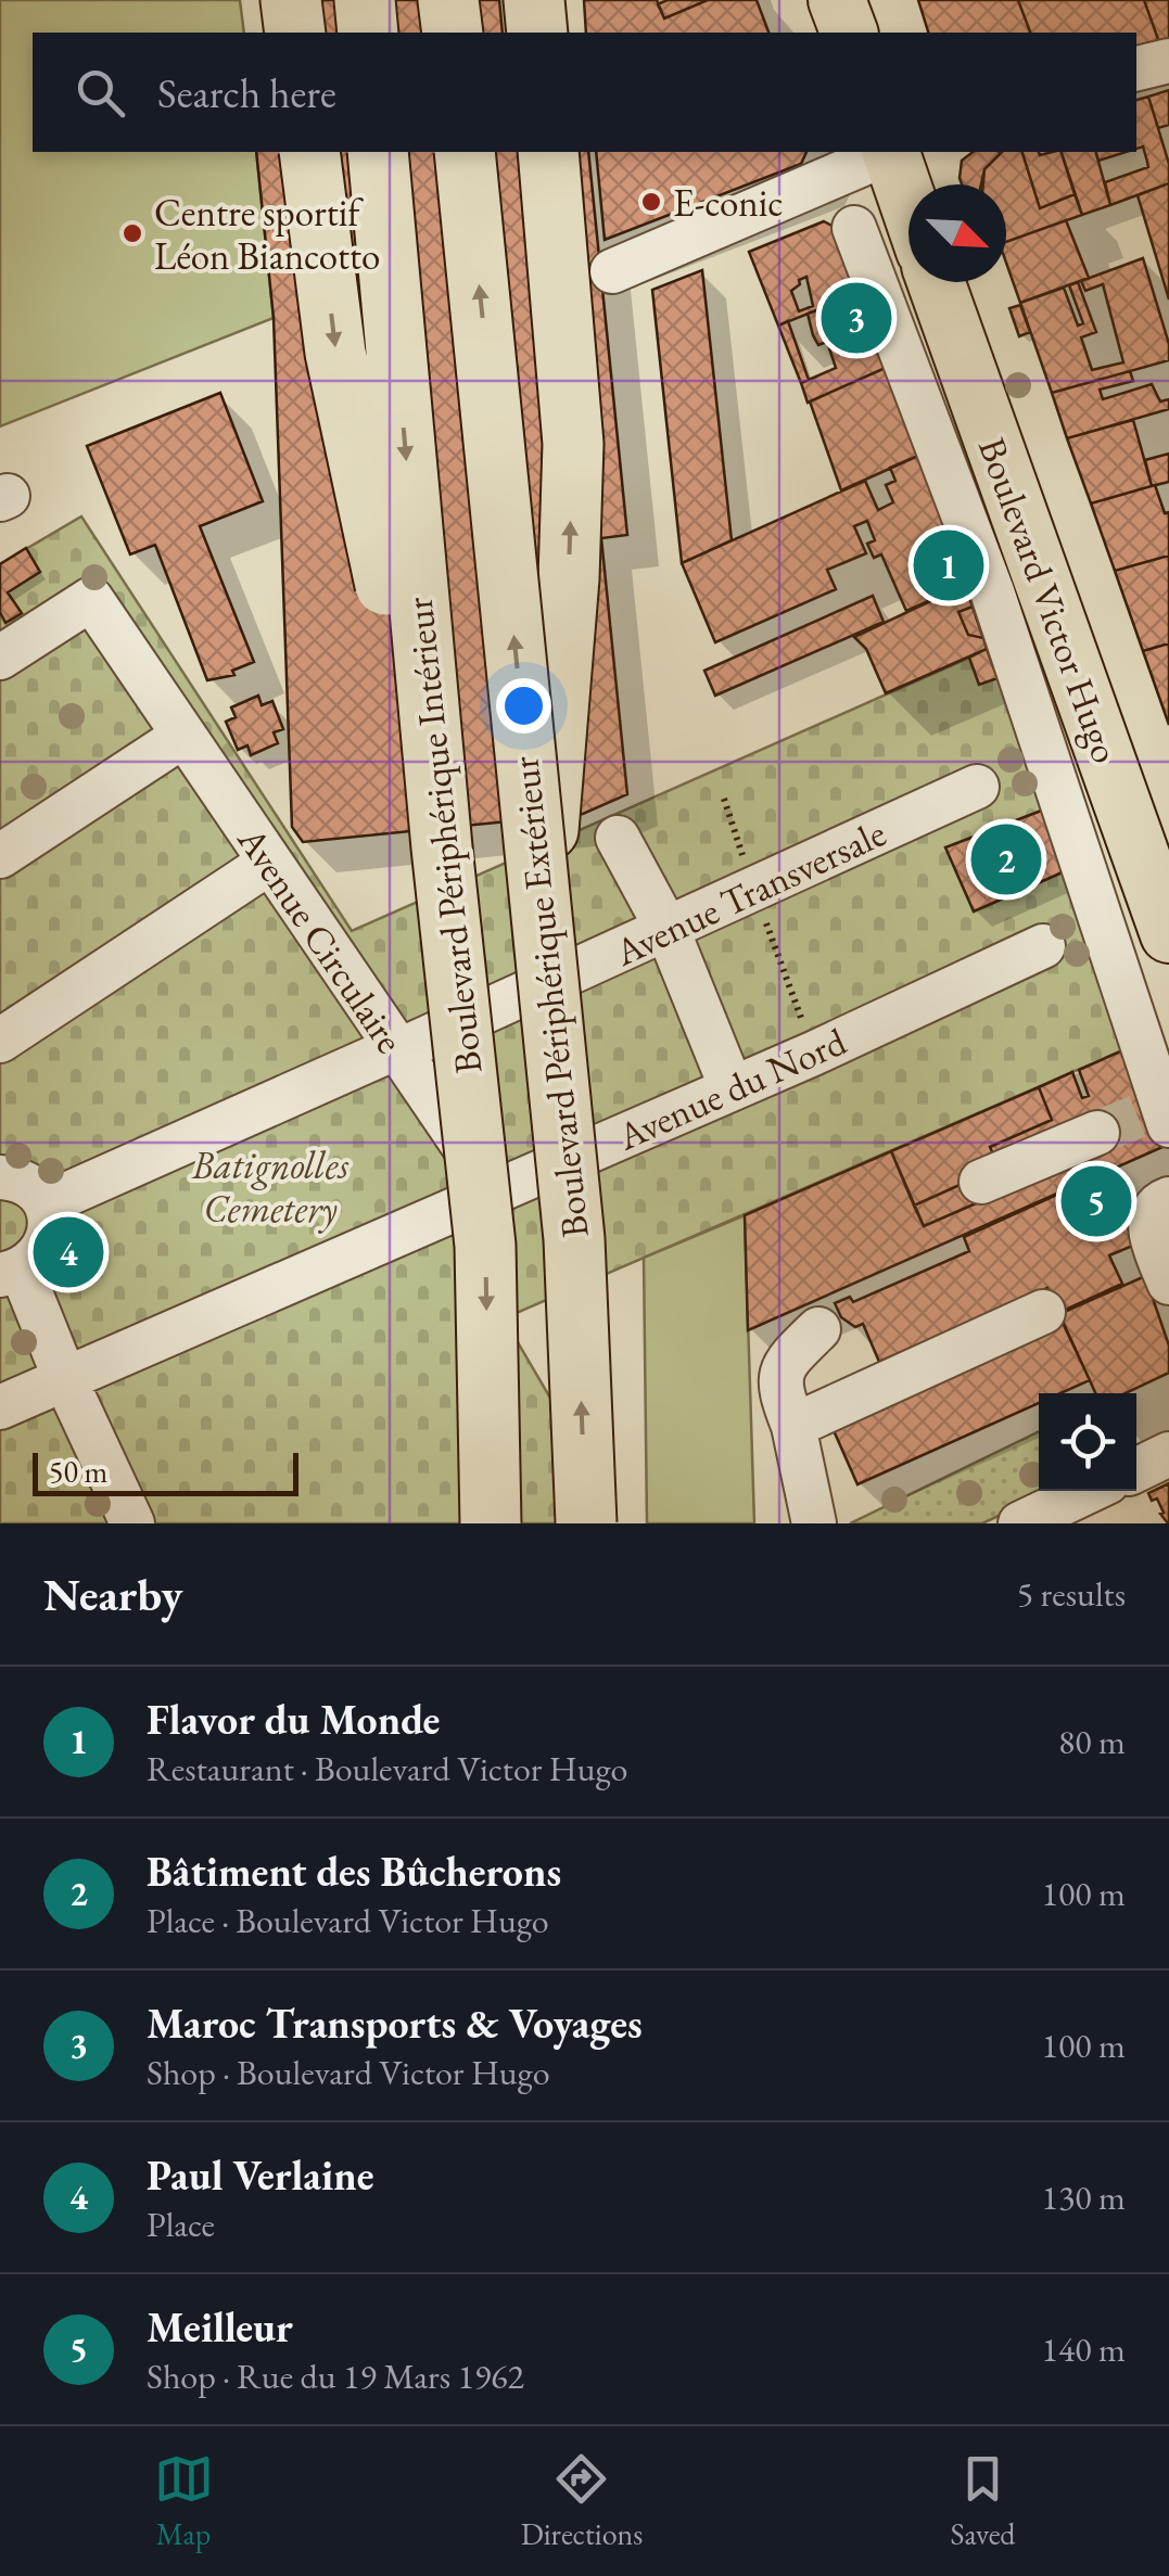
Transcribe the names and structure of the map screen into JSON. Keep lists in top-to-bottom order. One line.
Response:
{"streets":{"highway":["Boulevard Périphérique Intérieur","Boulevard Périphérique Extérieur"],"main road":["Boulevard Victor Hugo"],"street":["Avenue Transversale","Avenue Circulaire","Avenue du Nord"]},"crossings":[["Avenue Transversale","Avenue Circulaire"],["Avenue Circulaire","Avenue du Nord"]],"parks":["Batignolles Cemetery"],"places":["E-conic","Centre sportif Léon Biancotto"],"scale_bar":"50 m","north":"bottom right","page":{"search":"Search here","pins":["3","1","2","5","4"],"scale":"50 m","heading":["Nearby","5 results"],"list":[{"mark":"1","name":"Flavor du Monde","note":"Restaurant · Boulevard Victor Hugo","value":"80 m"},{"mark":"2","name":"Bâtiment des Bûcherons","note":"Place · Boulevard Victor Hugo","value":"100 m"},{"mark":"3","name":"Maroc Transports & Voyages","note":"Shop · Boulevard Victor Hugo","value":"100 m"},{"mark":"4","name":"Paul Verlaine","note":"Place","value":"130 m"},{"mark":"5","name":"Meilleur","note":"Shop · Rue du 19 Mars 1962","value":"140 m"}],"nav":["Map","Directions","Saved"]}}
